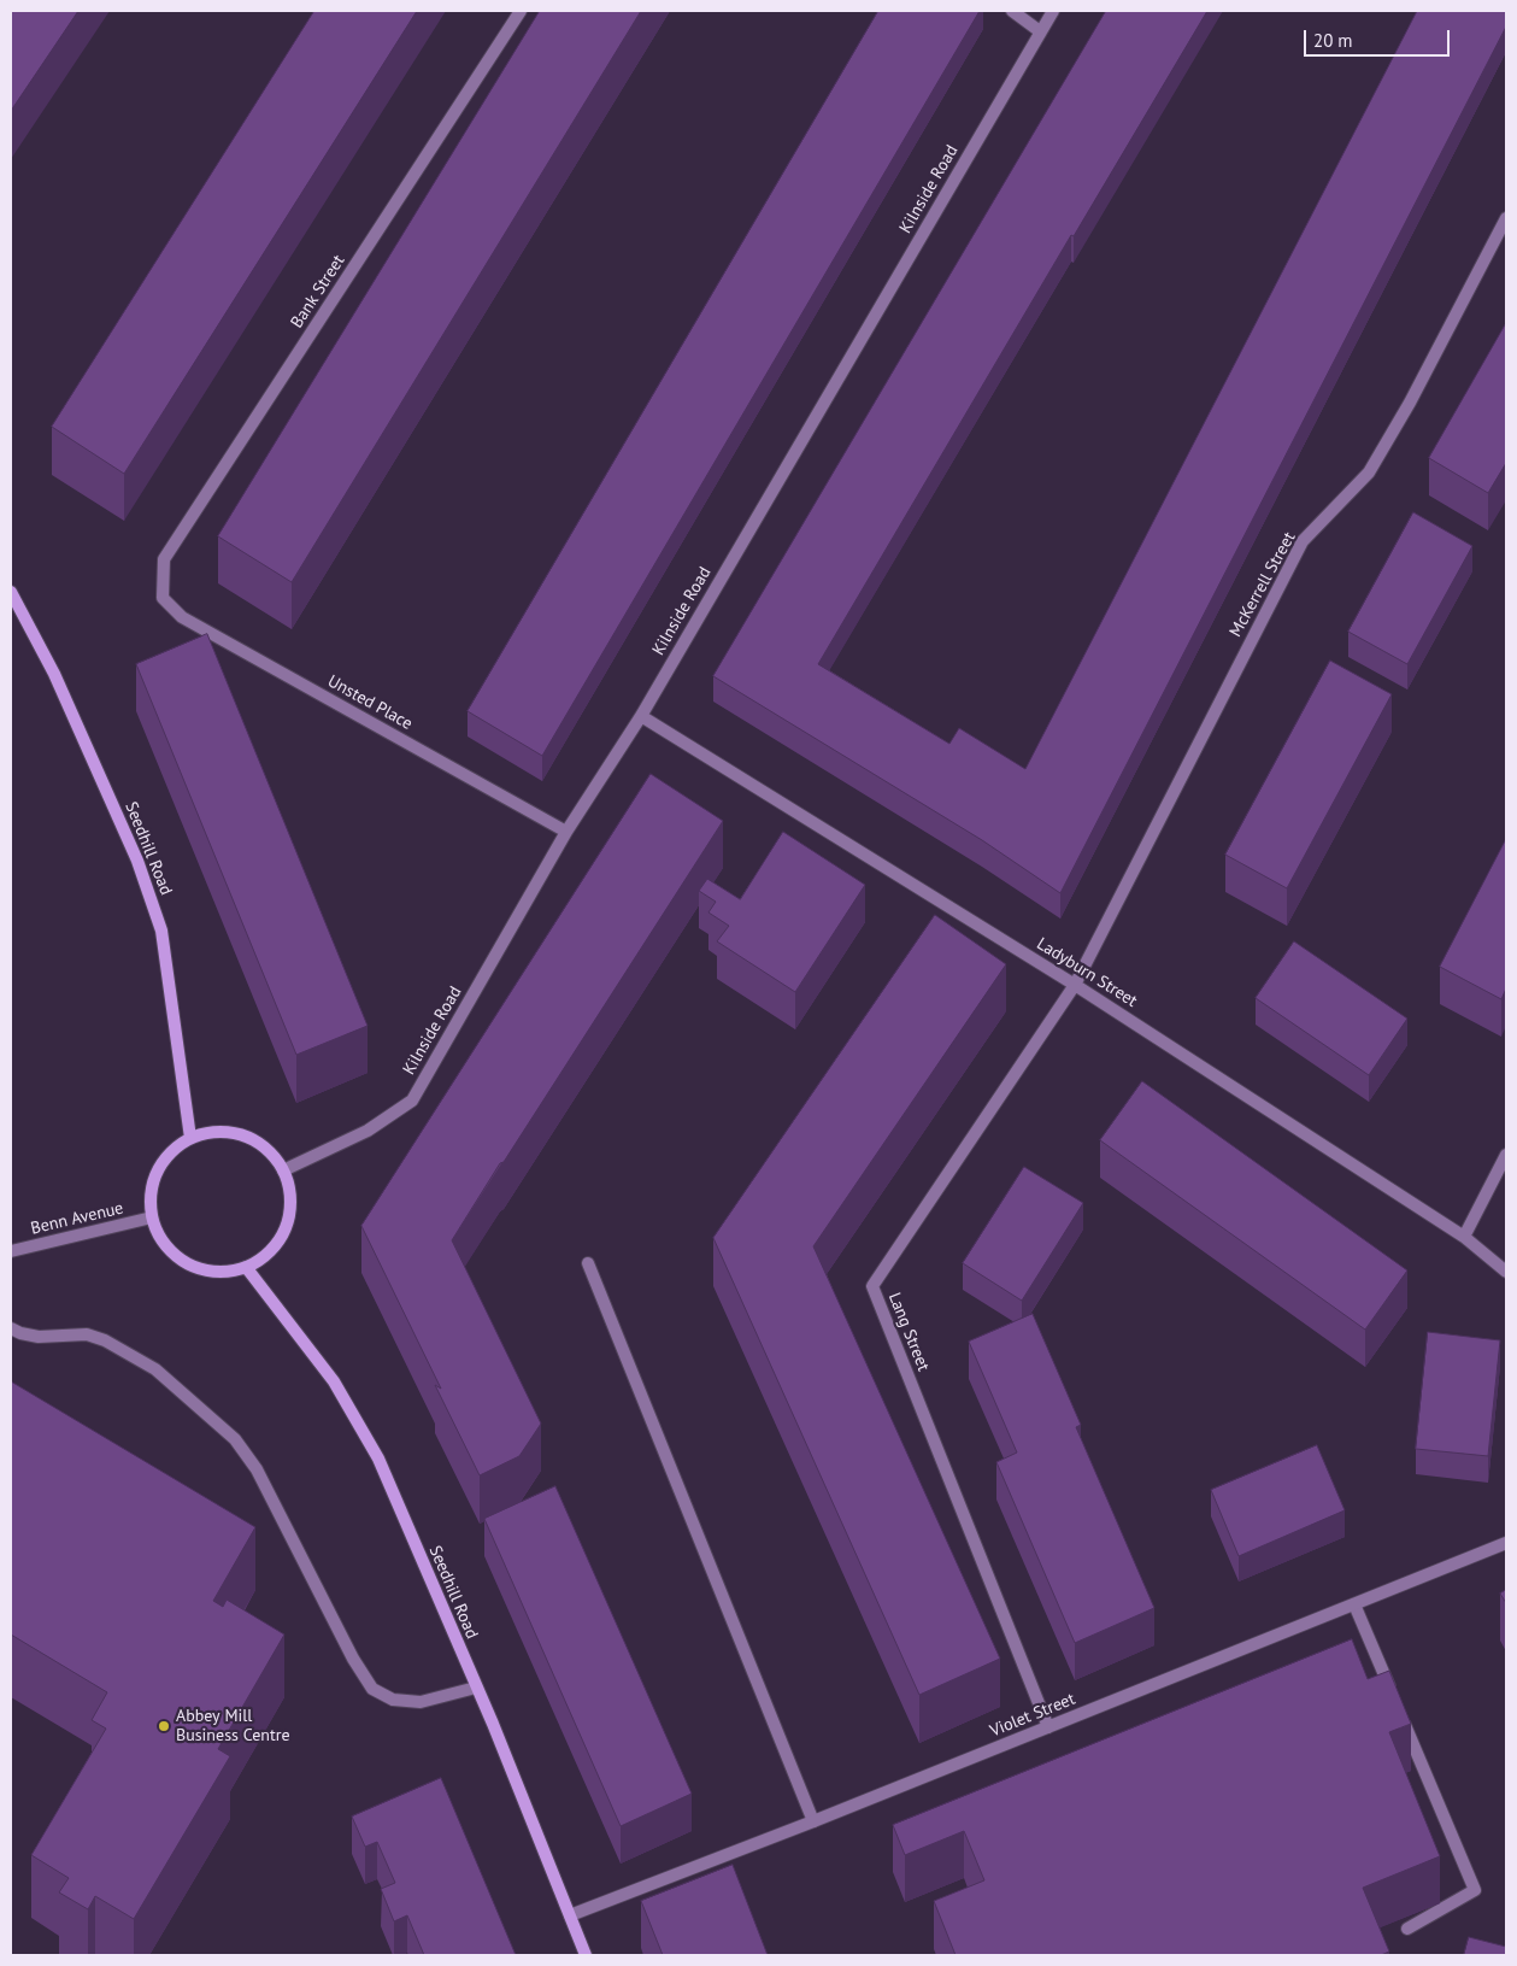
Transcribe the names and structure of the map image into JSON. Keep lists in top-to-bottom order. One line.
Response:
{"streets":{"street":["Kilnside Road","Bank Street","McKerrell Street","Unsted Place","Seedhill Road","Ladyburn Street","Benn Avenue","Lang Street","Violet Street"]},"crossings":[["Kilnside Road","Unsted Place"],["Kilnside Road","Seedhill Road"],["Kilnside Road","Ladyburn Street"],["Kilnside Road","Benn Avenue"],["Bank Street","Unsted Place"],["McKerrell Street","Ladyburn Street"],["McKerrell Street","Lang Street"],["Seedhill Road","Benn Avenue"],["Seedhill Road","Violet Street"],["Ladyburn Street","Lang Street"],["Lang Street","Violet Street"]],"places":["Abbey Mill Business Centre"],"scale_bar":"20 m"}
